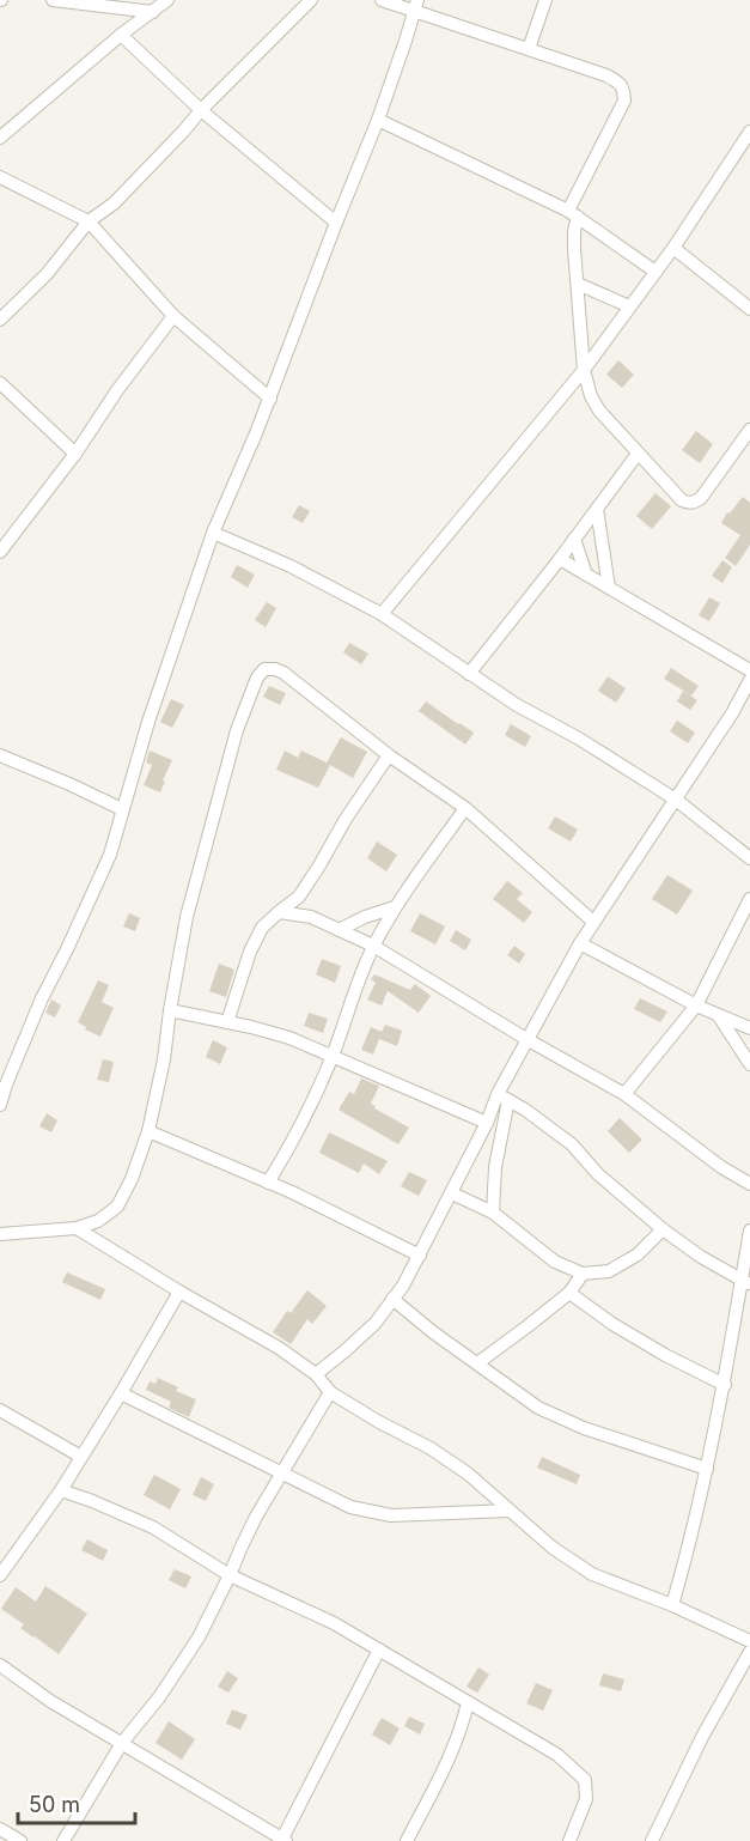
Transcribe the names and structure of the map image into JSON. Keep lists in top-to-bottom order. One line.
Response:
{"scale_bar":"50 m"}
